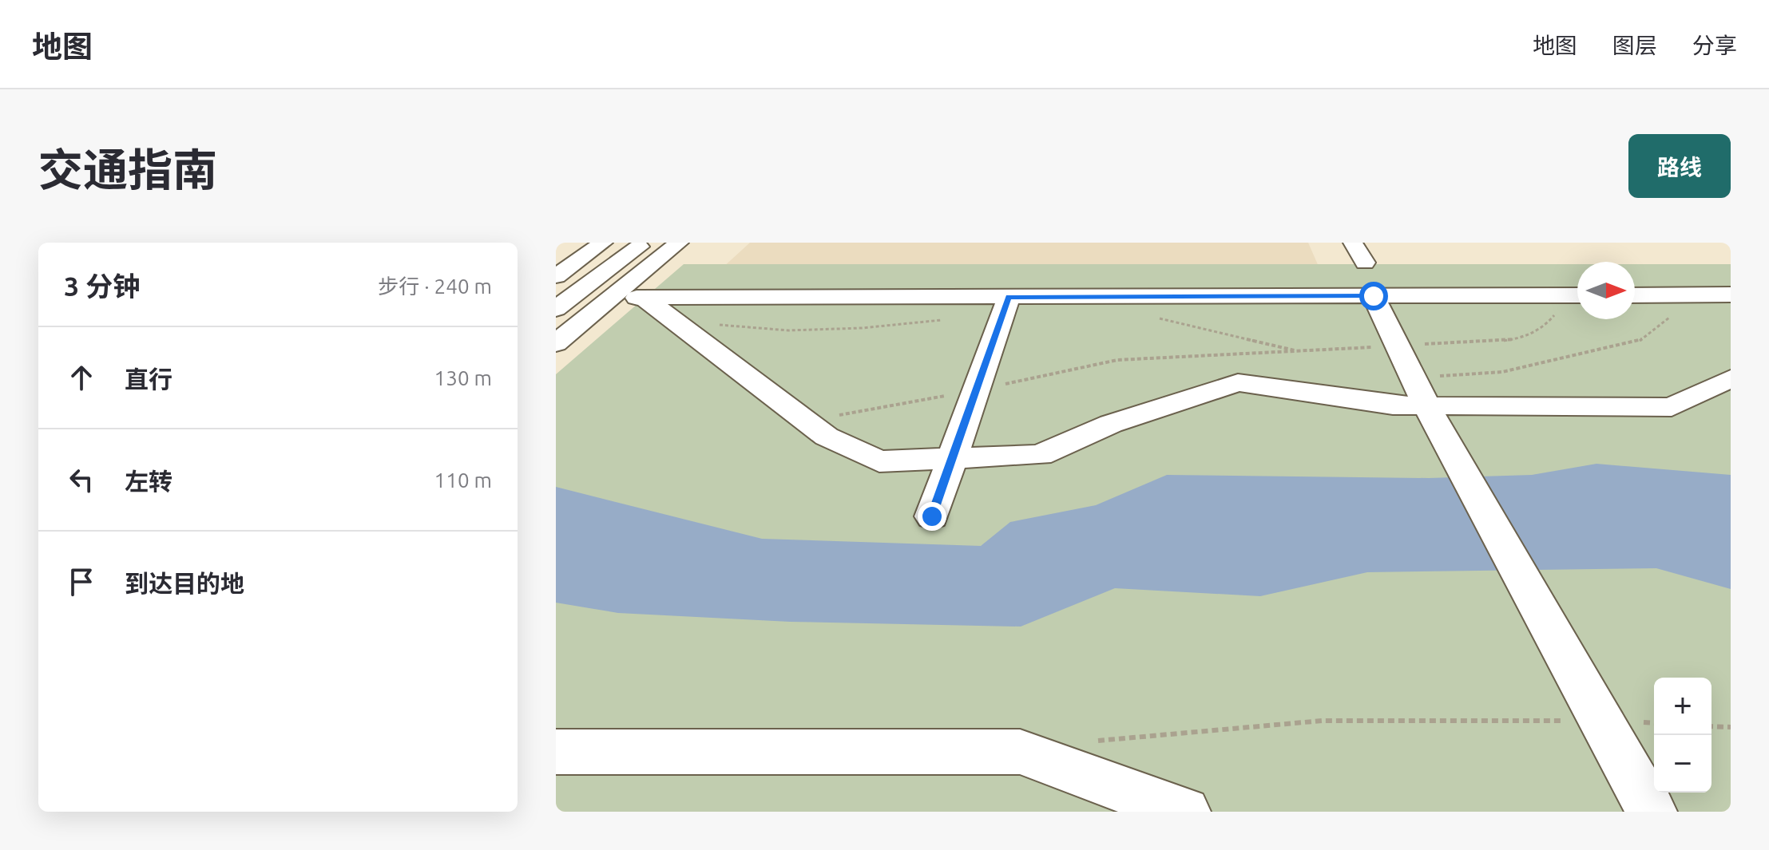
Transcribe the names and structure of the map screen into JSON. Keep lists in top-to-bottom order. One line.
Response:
{"north":"right","page":{"header":"地图","nav":["地图","图层","分享"],"title":"交通指南","buttons":"路线","heading":["3 分钟","步行 · 240 m"],"list":[["直行","130 m"],["左转","110 m"],"到达目的地"],"map_buttons":["+","−"]}}
